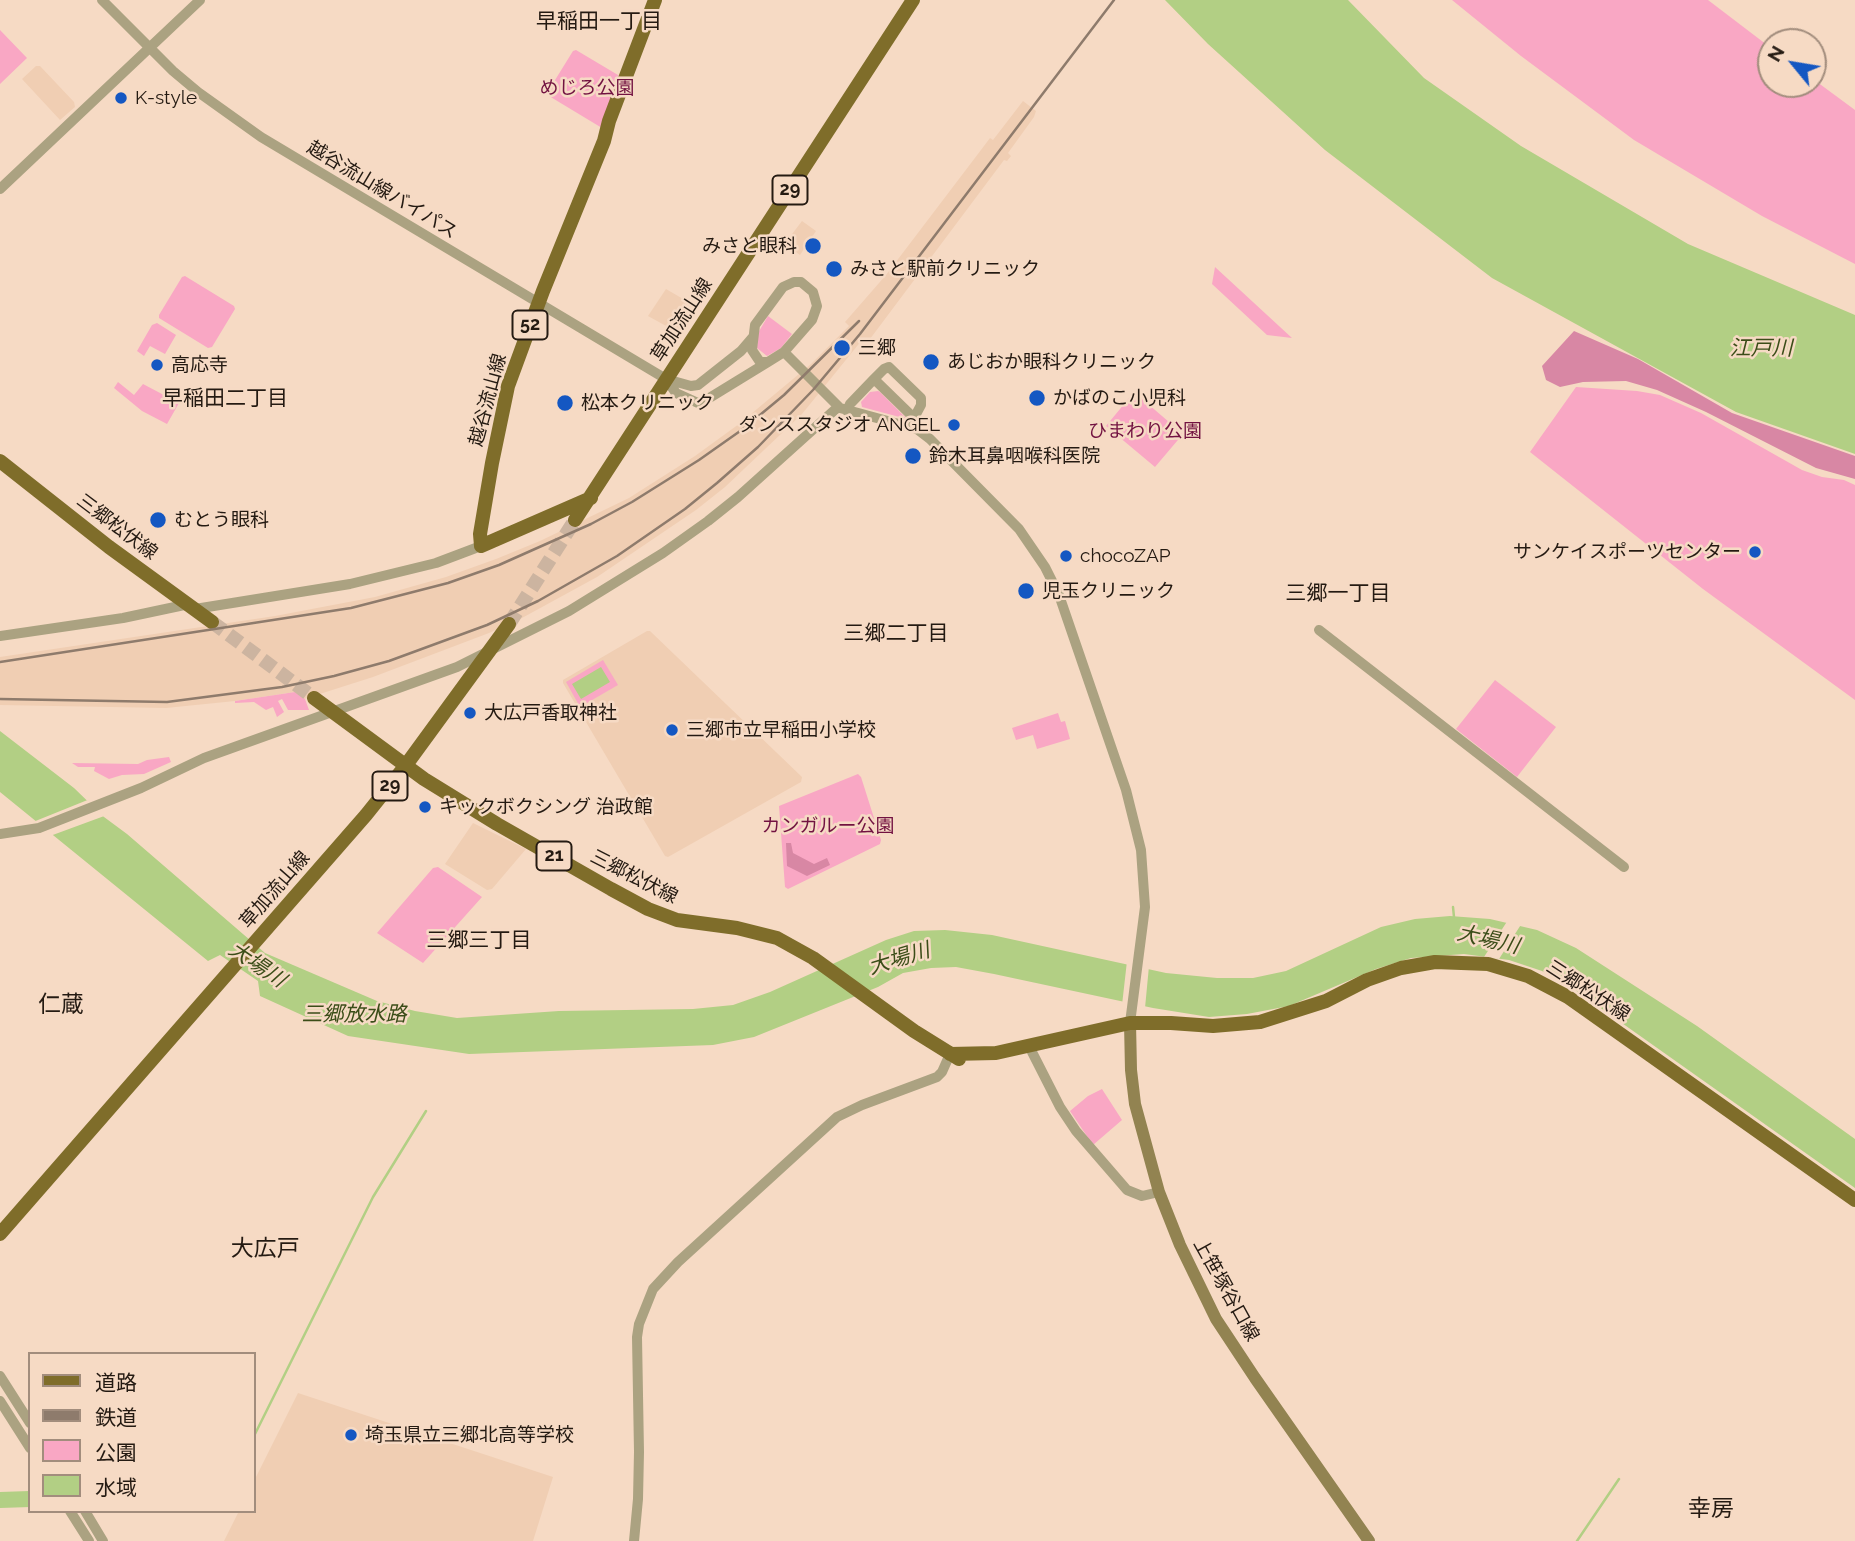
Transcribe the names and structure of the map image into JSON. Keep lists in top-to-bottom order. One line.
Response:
{"streets":{"main road":["29","草加流山線","52","越谷流山線","三郷松伏線","21","上笹塚谷口線"],"street":["越谷流山線バイパス"]},"crossings":[["越谷流山線バイパス","草加流山線"],["越谷流山線バイパス","越谷流山線"],["草加流山線","三郷松伏線"],["三郷松伏線","上笹塚谷口線"]],"districts":["早稲田一丁目","早稲田二丁目","三郷一丁目","三郷二丁目","三郷三丁目","仁蔵","大広戸","幸房"],"water":["江戸川","大場川","三郷放水路"],"parks":["めじろ公園","ひまわり公園","カンガルー公園"],"places":["K-style","みさと眼科","みさと駅前クリニック","三郷","あじおか眼科クリニック","高応寺","かばのこ小児科","松本クリニック","ダンススタジオ ANGEL","鈴木耳鼻咽喉科医院","むとう眼科","サンケイスポーツセンター","chocoZAP","児玉クリニック","大広戸香取神社","三郷市立早稲田小学校","キックボクシング 治政館","埼玉県立三郷北高等学校"],"legend":["道路","鉄道","公園","水域"],"north":"top left"}
